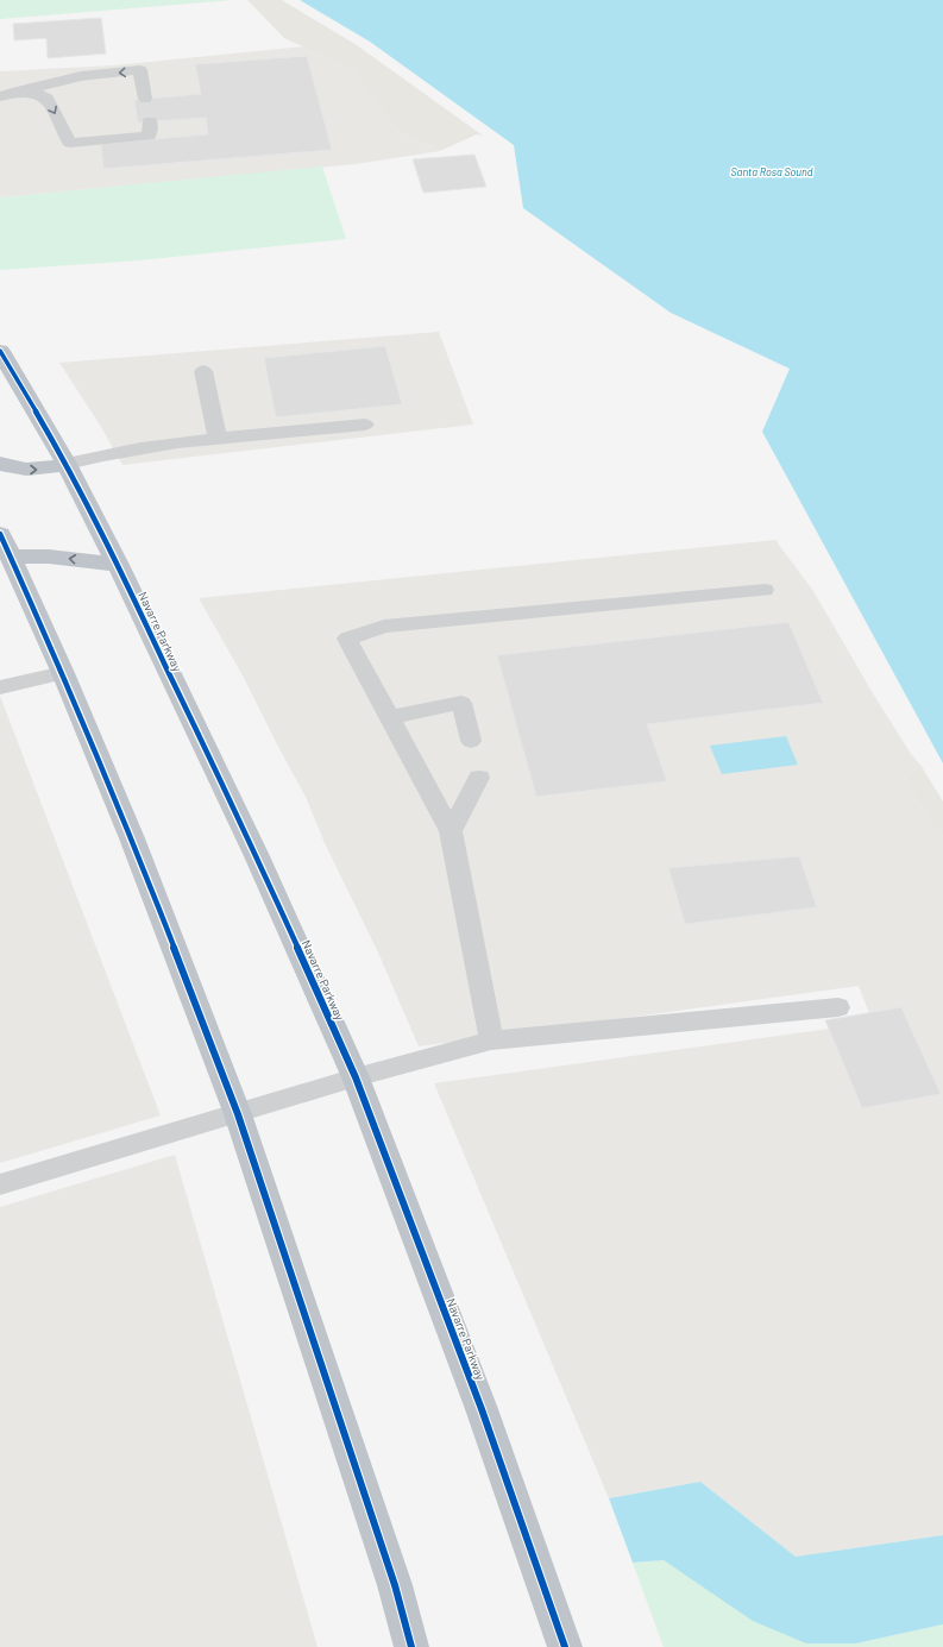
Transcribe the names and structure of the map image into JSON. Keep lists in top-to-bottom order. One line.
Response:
{"streets":{"highway":["Navarre Parkway"]},"water":["Santa Rosa Sound"]}
